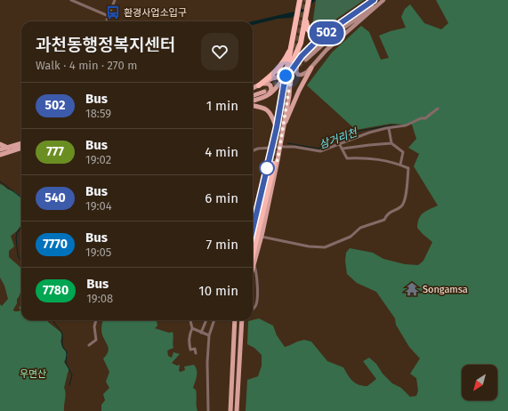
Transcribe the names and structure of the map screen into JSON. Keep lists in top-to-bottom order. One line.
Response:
{"water":["삼거리천"],"parks":["우면산"],"places":{"bus stop":["환경사업소입구"],"temple":["Songamsa"]},"lines":["bus line 502"],"north":"bottom left","page":{"on_map":"502","heading":["과천동행정복지센터","Walk · 4 min · 270 m"],"list":[{"mark":"502","name":"Bus","note":"18:59","value":"1 min"},{"mark":"777","name":"Bus","note":"19:02","value":"4 min"},{"mark":"540","name":"Bus","note":"19:04","value":"6 min"},{"mark":"7770","name":"Bus","note":"19:05","value":"7 min"},{"mark":"7780","name":"Bus","note":"19:08","value":"10 min"}]}}
